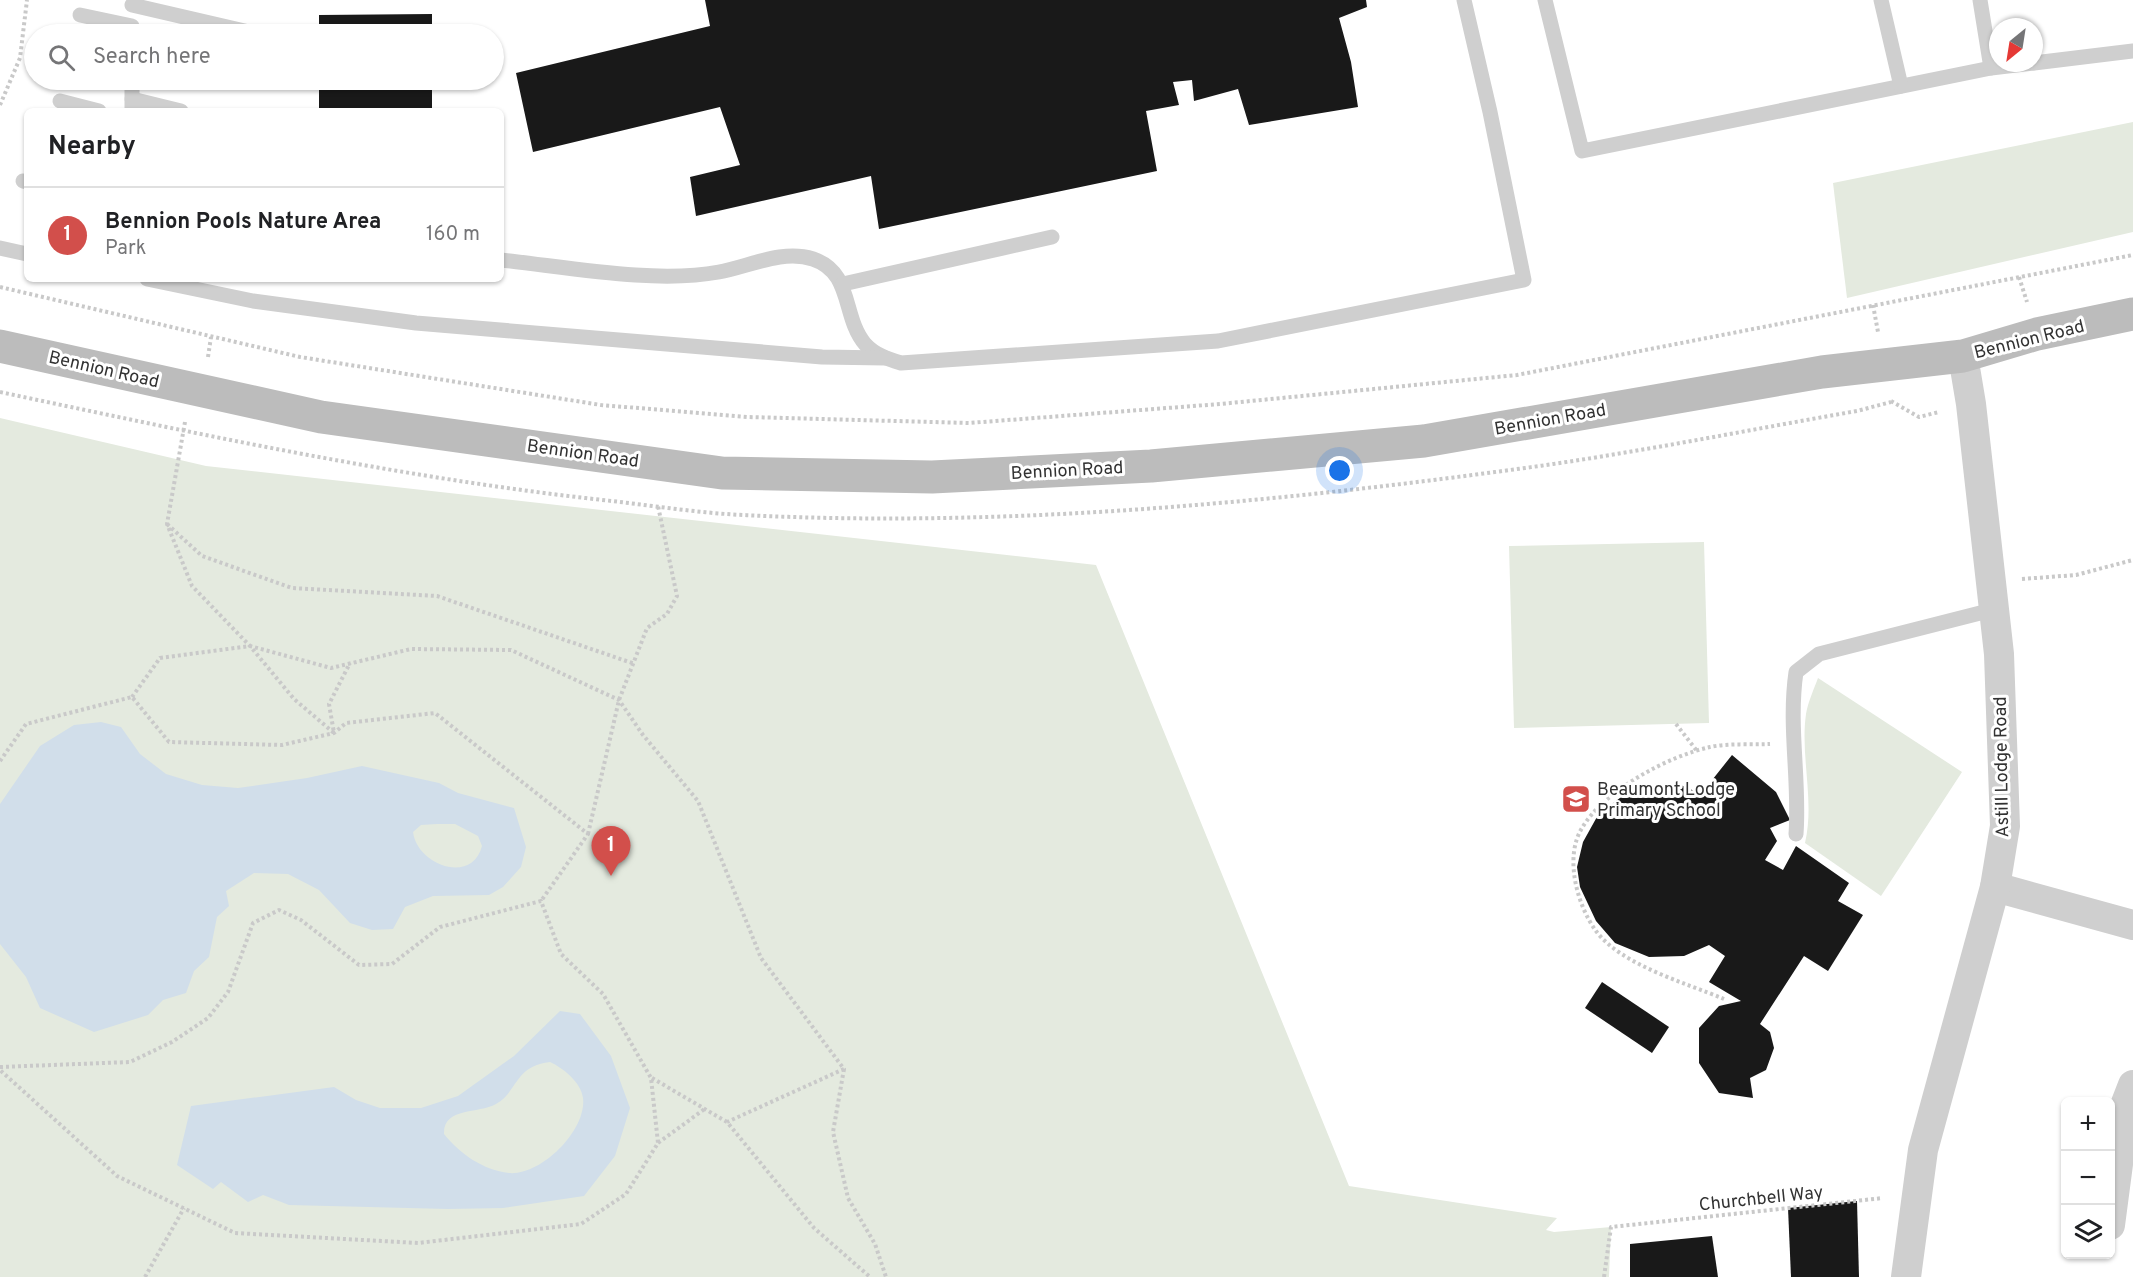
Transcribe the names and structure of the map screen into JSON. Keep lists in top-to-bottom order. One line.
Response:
{"streets":{"street":["Bennion Road","Astill Lodge Road"],"path":["Churchbell Way"]},"crossings":[["Bennion Road","Astill Lodge Road"]],"places":{"school or university":["Beaumont Lodge Primary School"]},"north":"bottom left","page":{"search":"Search here","heading":"Nearby","list":[{"mark":"1","name":"Bennion Pools Nature Area","note":"Park","value":"160 m"}],"pins":"1","map_buttons":["+","−"]}}
